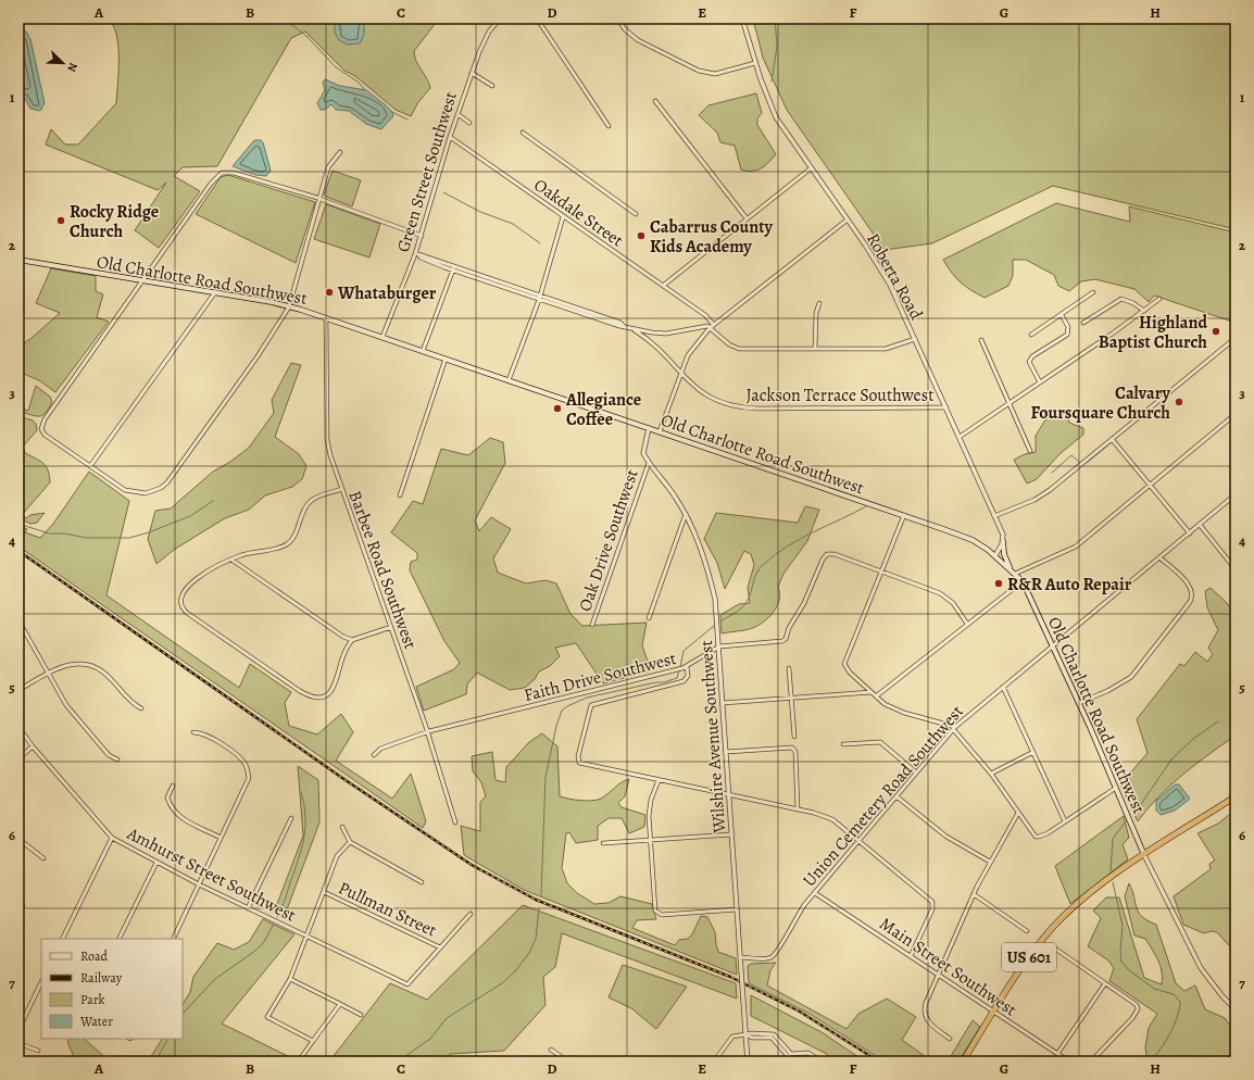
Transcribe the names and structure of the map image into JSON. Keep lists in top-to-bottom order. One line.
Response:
{"streets":{"highway":["US 601"],"main road":["Old Charlotte Road Southwest"],"street":["Green Street Southwest","Oakdale Street","Roberta Road","Jackson Terrace Southwest","Oak Drive Southwest","Barbee Road Southwest","Faith Drive Southwest","Wilshire Avenue Southwest","Union Cemetery Road Southwest","Amhurst Street Southwest","Pullman Street","Main Street Southwest"]},"crossings":[["Green Street Southwest","Oakdale Street"],["Green Street Southwest","Old Charlotte Road Southwest"],["Green Street Southwest","Jackson Terrace Southwest"],["Roberta Road","Jackson Terrace Southwest"],["Old Charlotte Road Southwest","Barbee Road Southwest"],["Old Charlotte Road Southwest","Union Cemetery Road Southwest"],["Old Charlotte Road Southwest","US 601"],["Oak Drive Southwest","Wilshire Avenue Southwest"],["Barbee Road Southwest","Faith Drive Southwest"],["Faith Drive Southwest","Wilshire Avenue Southwest"],["Wilshire Avenue Southwest","Union Cemetery Road Southwest"],["Union Cemetery Road Southwest","Main Street Southwest"],["Amhurst Street Southwest","Pullman Street"],["US 601","Main Street Southwest"]],"places":["Rocky Ridge Church","Cabarrus County Kids Academy","Whataburger","Highland Baptist Church","Calvary Foursquare Church","Allegiance Coffee","R&R Auto Repair"],"legend":["Road","Railway","Park","Water"],"north":"bottom right","grid":{"columns":["A","B","C","D","E","F","G","H"],"rows":["1","2","3","4","5","6","7"]}}
